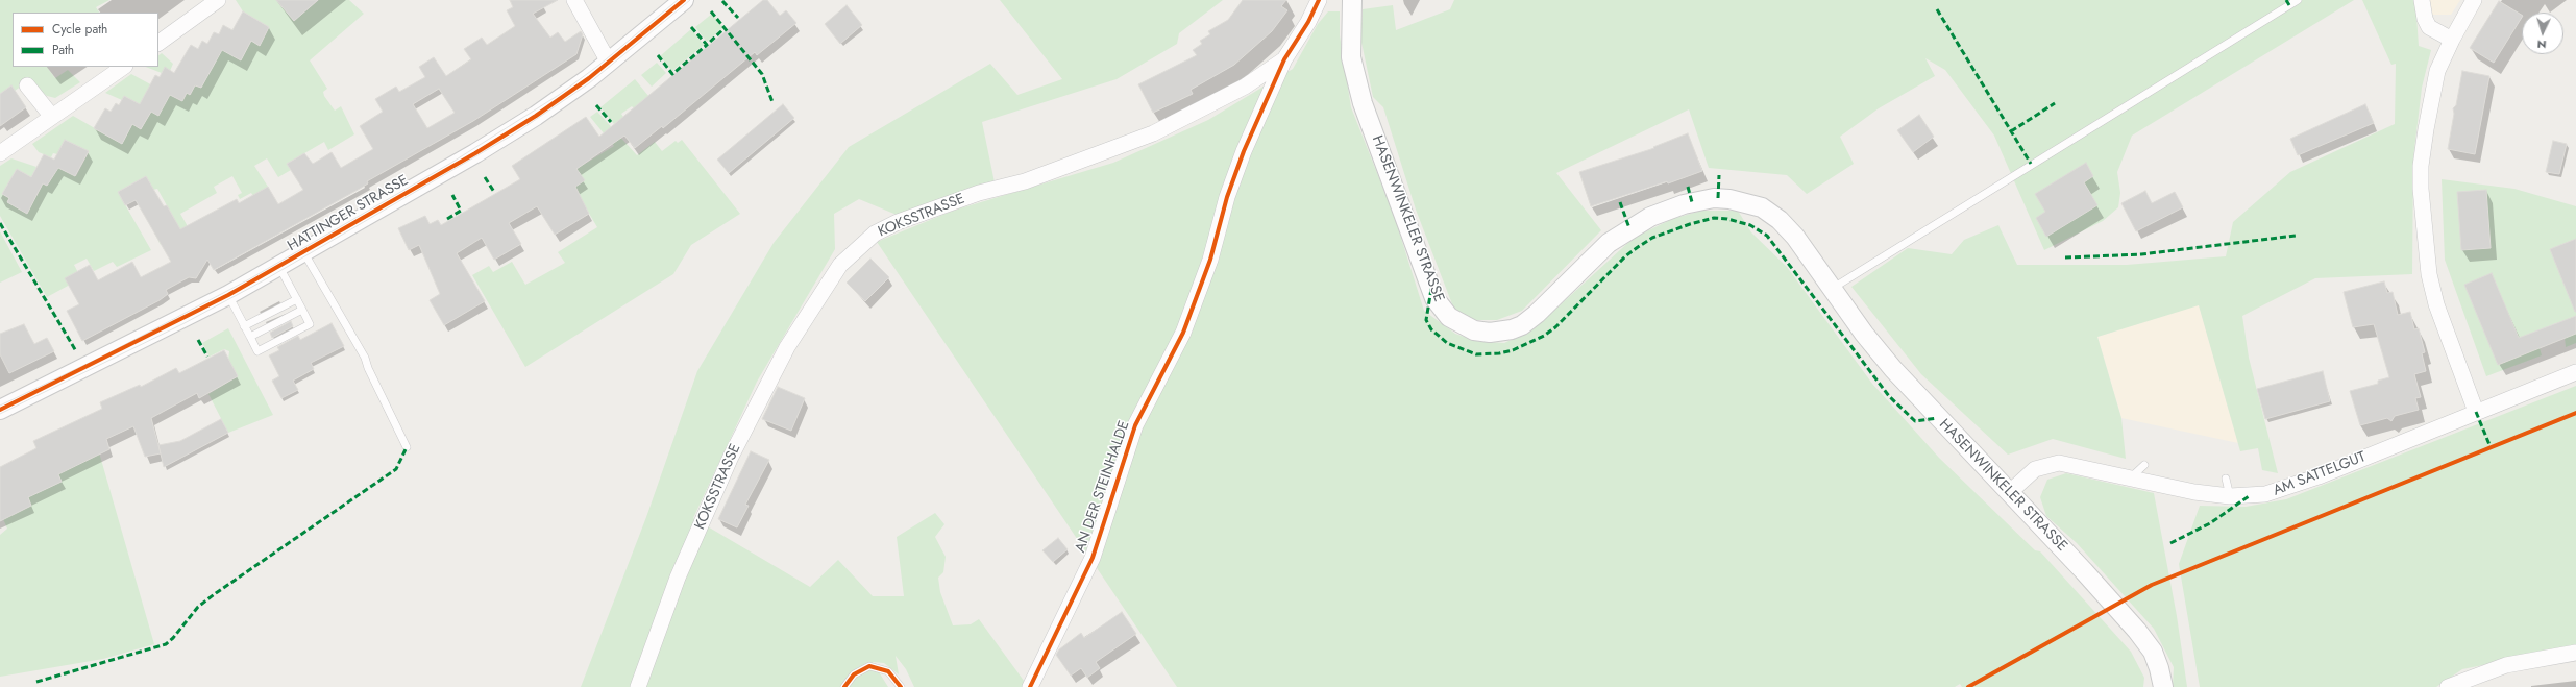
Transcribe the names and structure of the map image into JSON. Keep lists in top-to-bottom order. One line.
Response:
{"streets":{"street":["HATTINGER STRASSE","KOKSSTRASSE","HASENWINKELER STRASSE","AM SATTELGUT","AN DER STEINHALDE"]},"crossings":[["KOKSSTRASSE","AN DER STEINHALDE"],["HASENWINKELER STRASSE","AM SATTELGUT"]],"legend":["Cycle path","Path"],"north":"bottom"}
